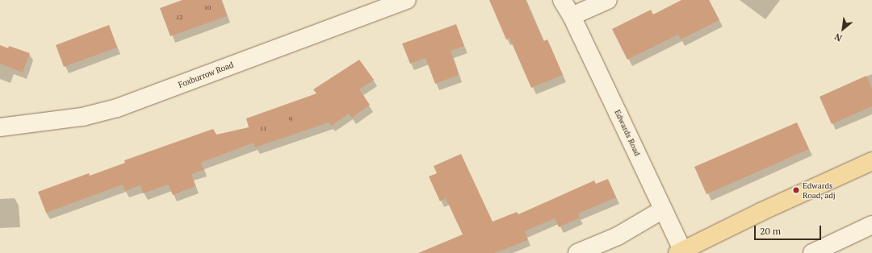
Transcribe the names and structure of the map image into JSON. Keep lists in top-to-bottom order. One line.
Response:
{"streets":{"street":["Foxburrow Road","Edwards Road"]},"places":["Edwards Road, adj"],"house_numbers":["10","12","9","11"],"scale_bar":"20 m","north":"bottom left"}
